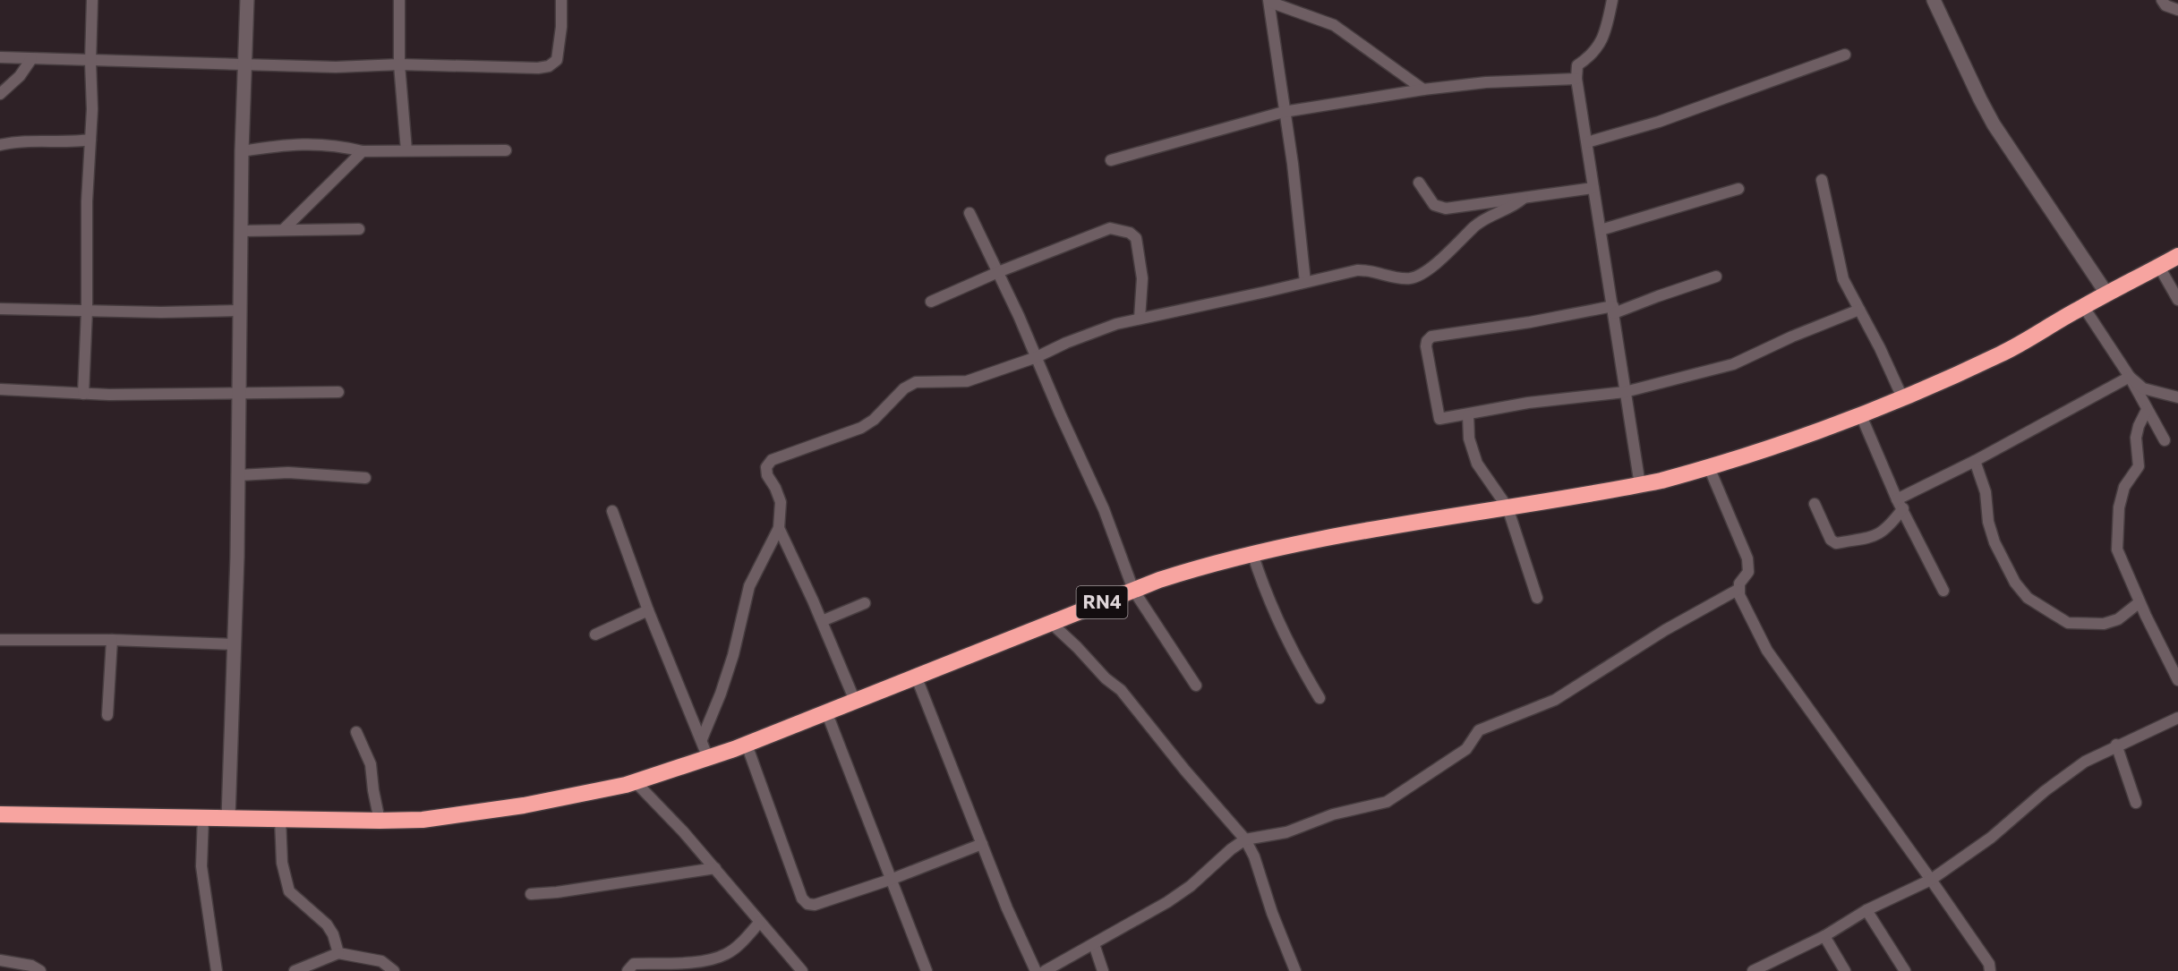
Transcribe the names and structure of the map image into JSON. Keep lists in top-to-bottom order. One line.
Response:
{"streets":{"highway":["RN4"]}}
